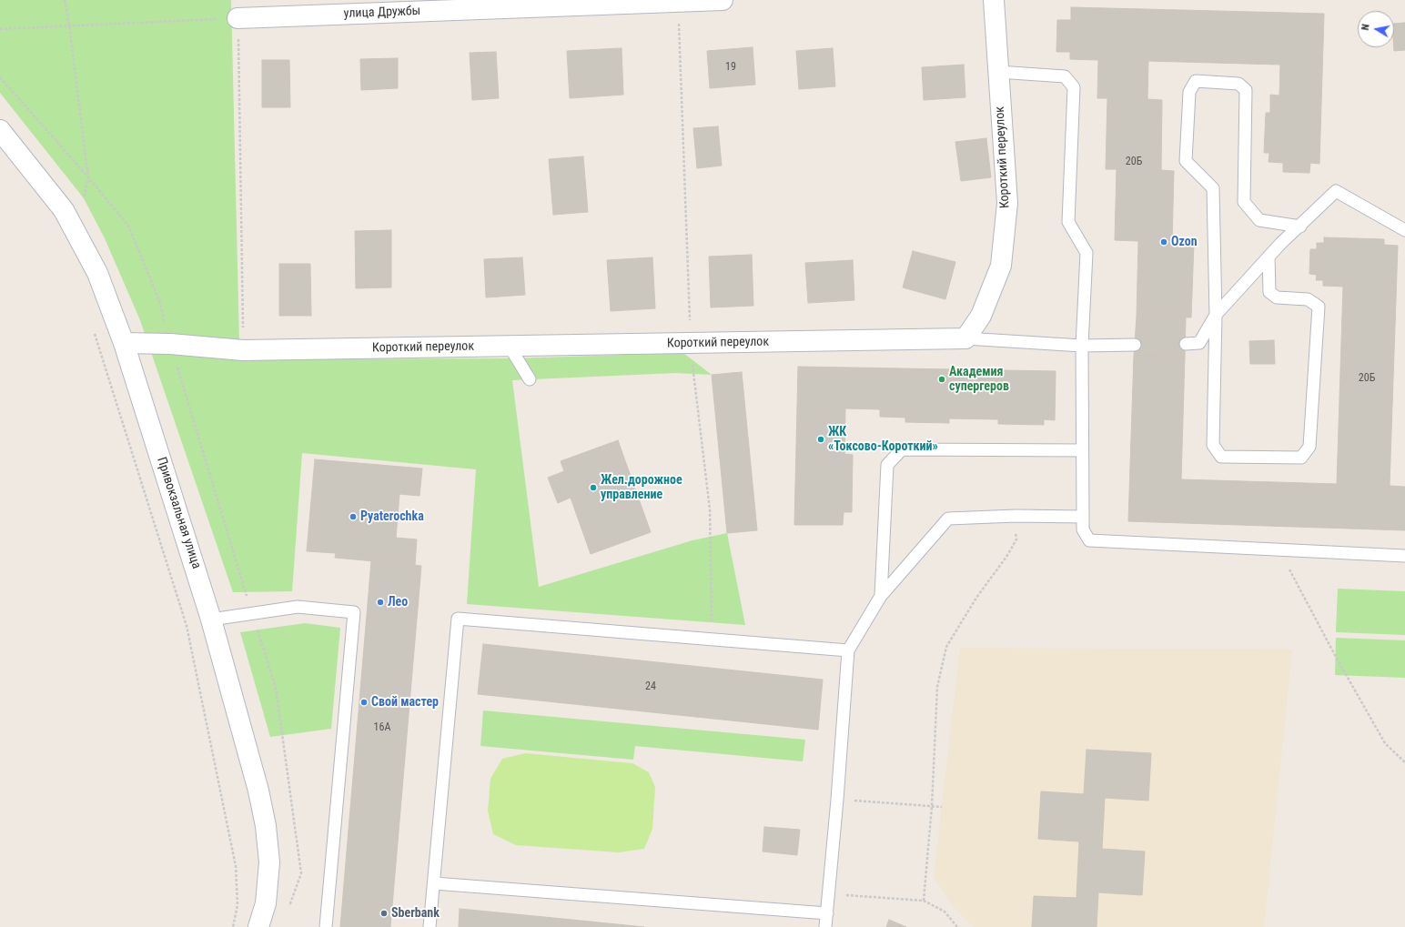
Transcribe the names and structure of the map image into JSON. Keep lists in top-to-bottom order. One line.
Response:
{"streets":{"street":["улица Дружбы","Короткий переулок","Привокзальная улица"]},"crossings":[["Короткий переулок","Привокзальная улица"]],"places":["Ozon","Академия супергеров","ЖК «Токсово-Короткий»","Жел.дорожное управление","Pyaterochka","Лео","Свой мастер","Sberbank"],"house_numbers":["19","20Б","20Б","24","16А"],"north":"left"}
